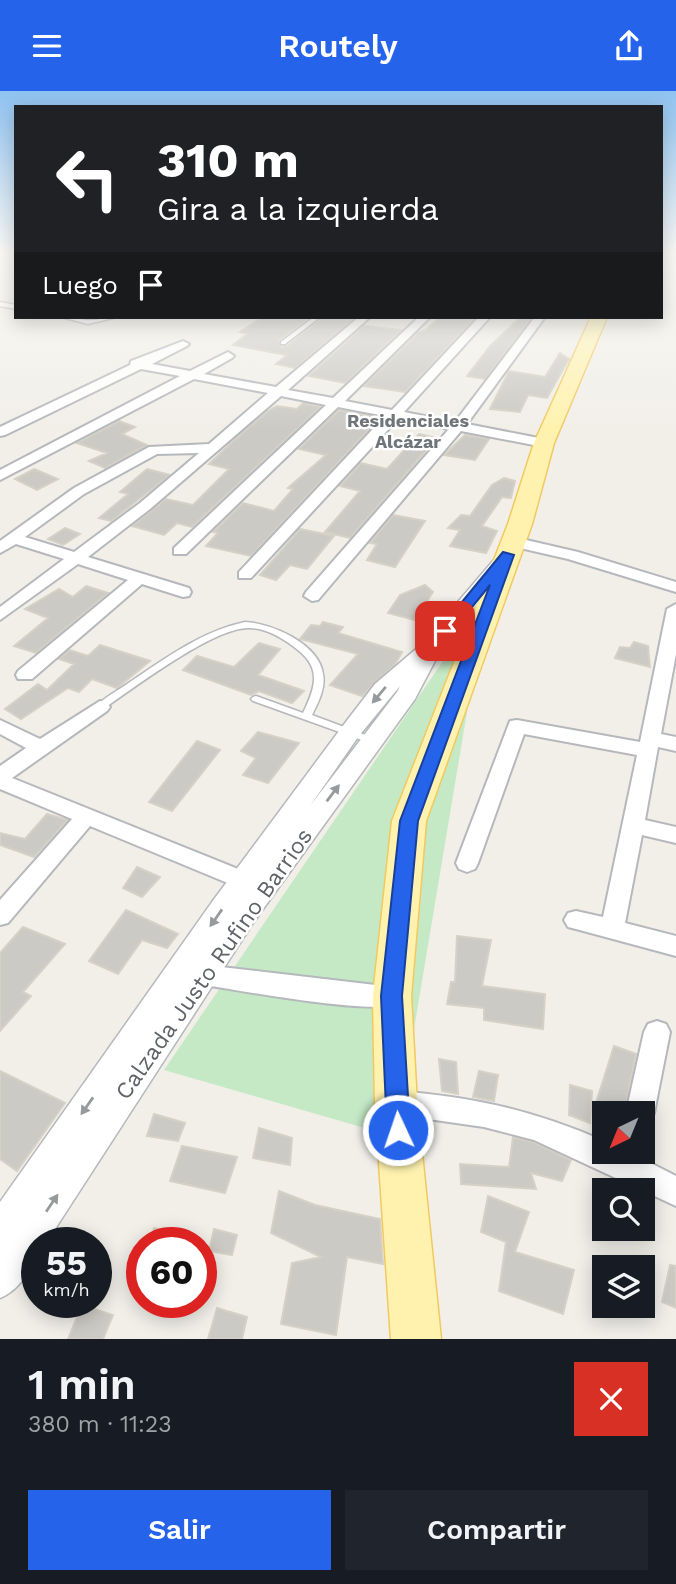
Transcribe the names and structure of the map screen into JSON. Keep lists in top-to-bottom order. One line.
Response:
{"streets":{"street":["Calzada Justo Rufino Barrios"]},"districts":["Residenciales Alcázar"],"north":"bottom left","page":{"header":"Routely","turn":["310 m","Gira a la izquierda"],"then":"Luego","speed":"55 km/h","limit":"60","heading":["1 min","380 m · 11:23"],"buttons":["Salir","Compartir"]}}
